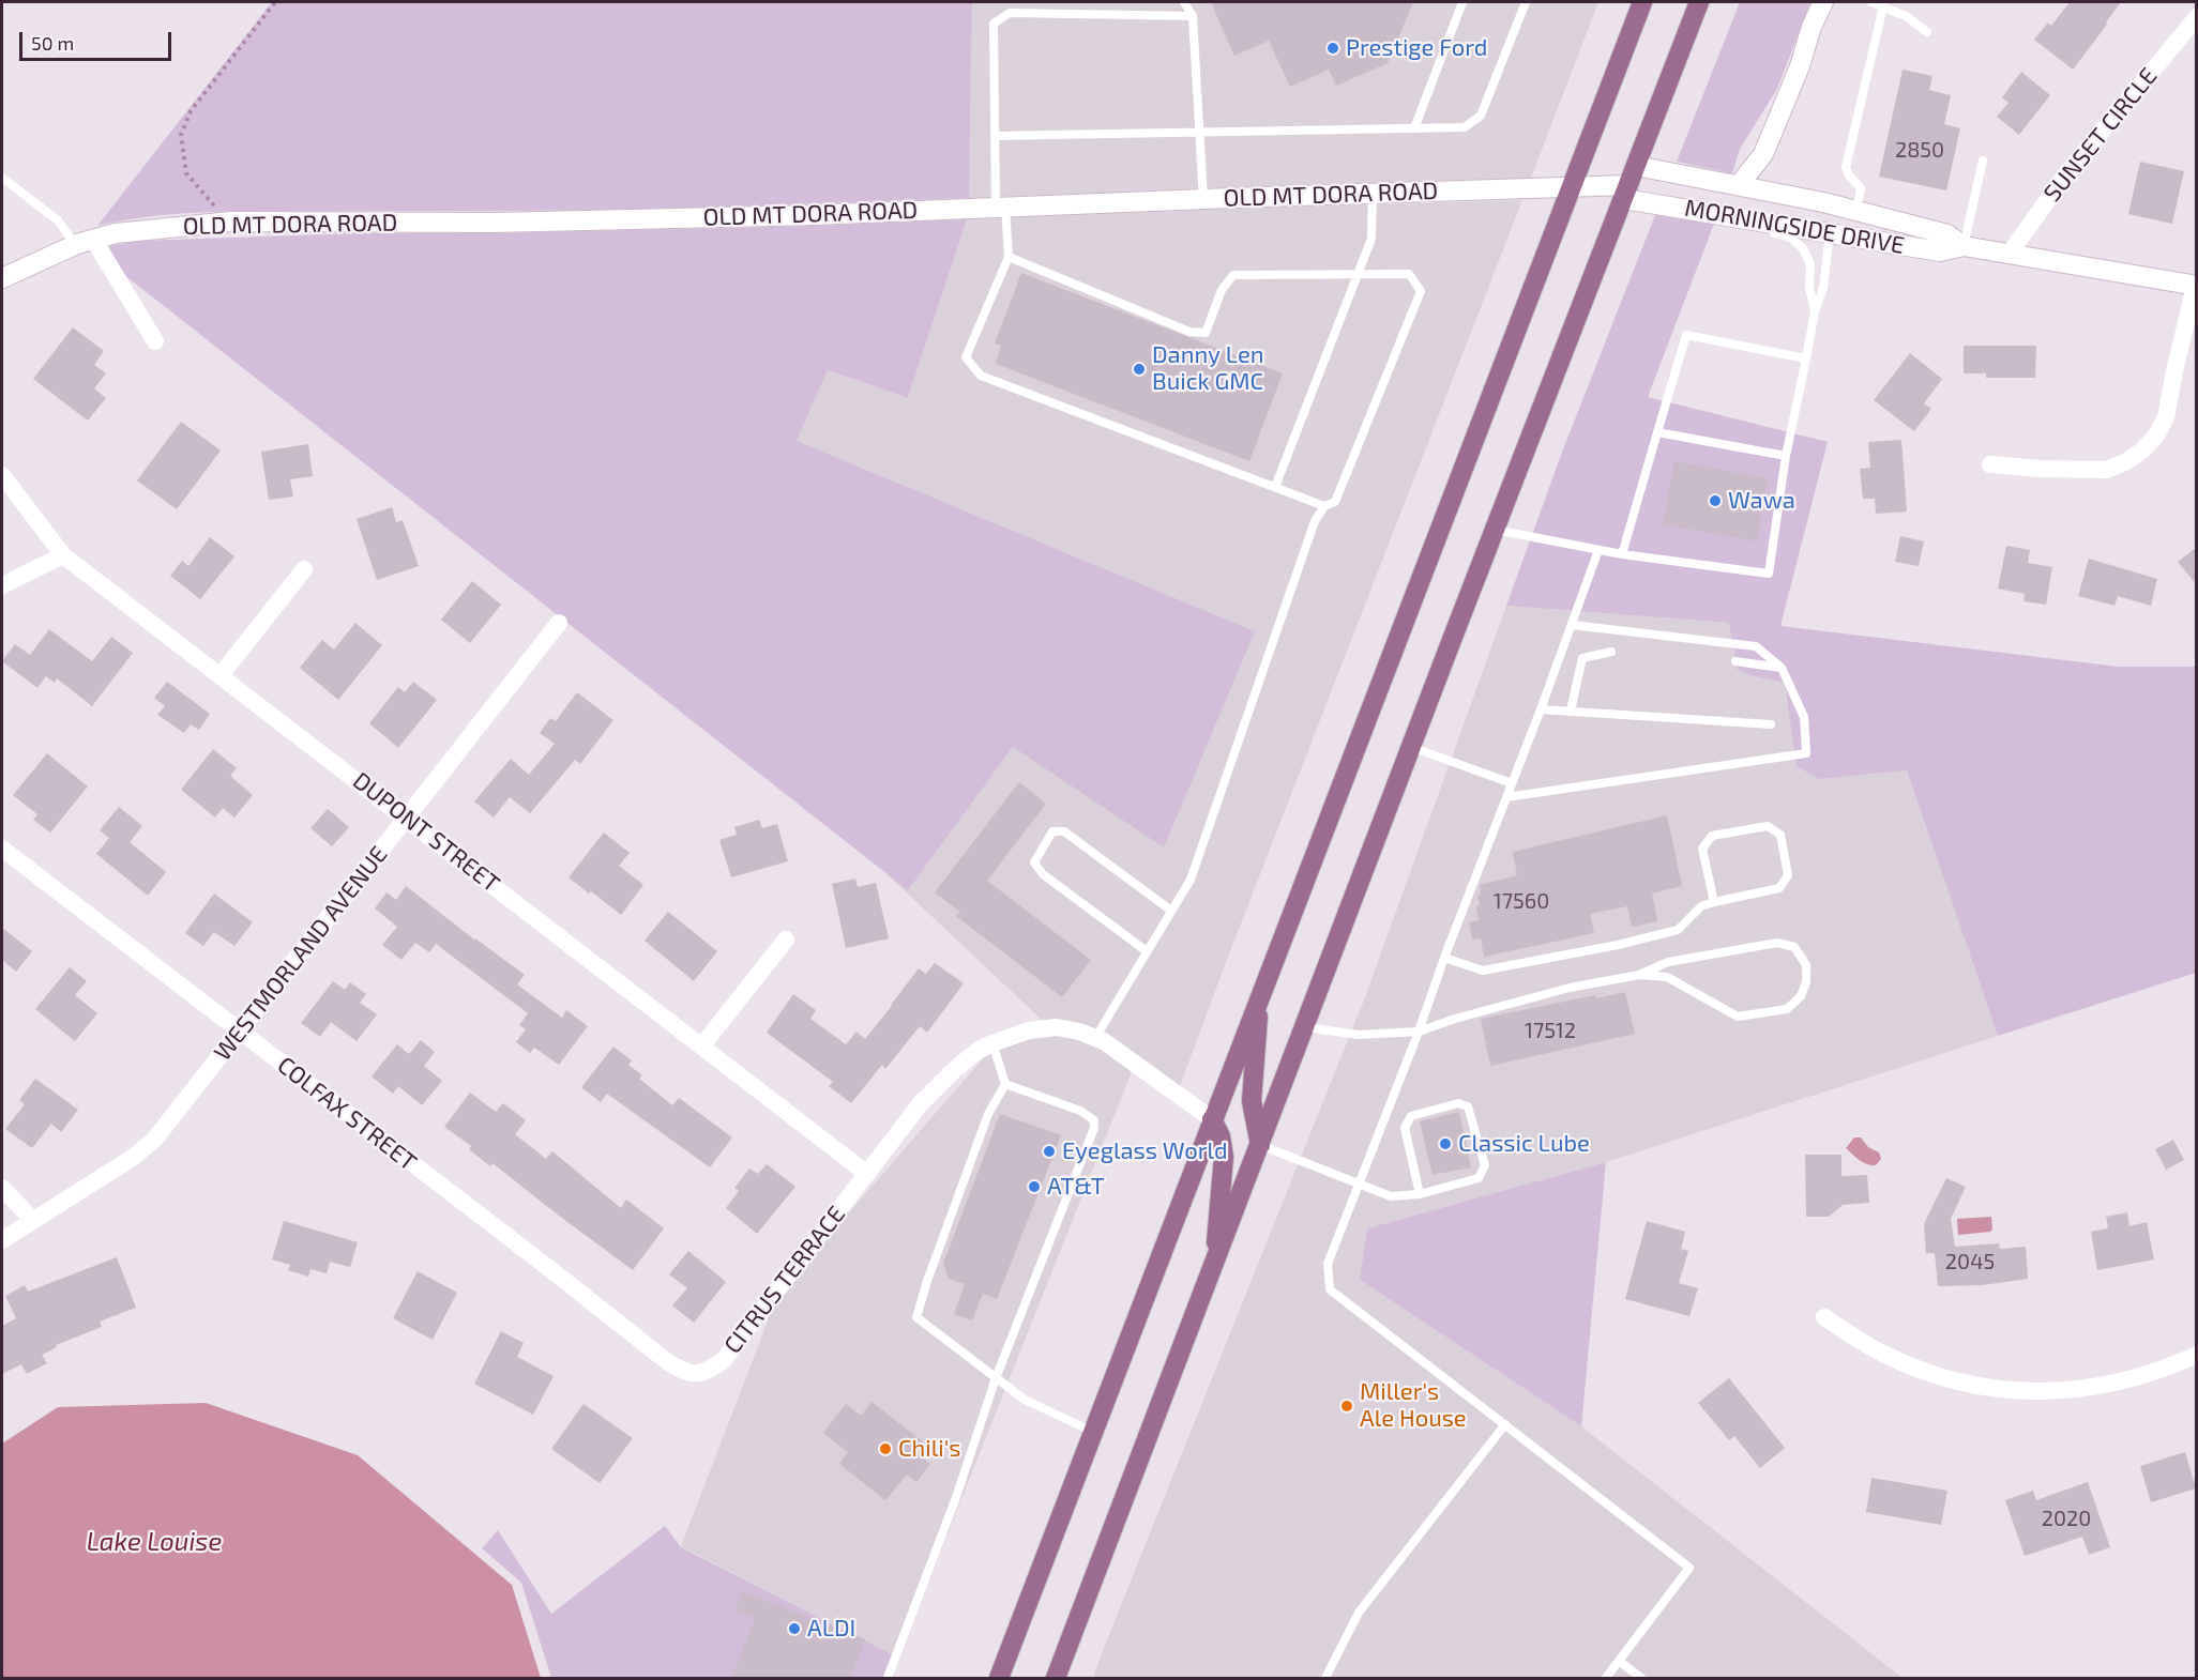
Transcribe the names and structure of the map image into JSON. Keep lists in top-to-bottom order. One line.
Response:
{"streets":{"street":["SUNSET CIRCLE","OLD MT DORA ROAD","MORNINGSIDE DRIVE","DUPONT STREET","WESTMORLAND AVENUE","COLFAX STREET","CITRUS TERRACE"]},"crossings":[["SUNSET CIRCLE","MORNINGSIDE DRIVE"],["OLD MT DORA ROAD","MORNINGSIDE DRIVE"],["DUPONT STREET","WESTMORLAND AVENUE"],["DUPONT STREET","CITRUS TERRACE"],["WESTMORLAND AVENUE","COLFAX STREET"],["COLFAX STREET","CITRUS TERRACE"]],"water":["Lake Louise"],"places":["Prestige Ford","Danny Len Buick GMC","Wawa","Classic Lube","Eyeglass World","AT&T","Miller's Ale House","Chili's","ALDI"],"house_numbers":["2850","17560","17512","2045","2020"],"scale_bar":"50 m"}
